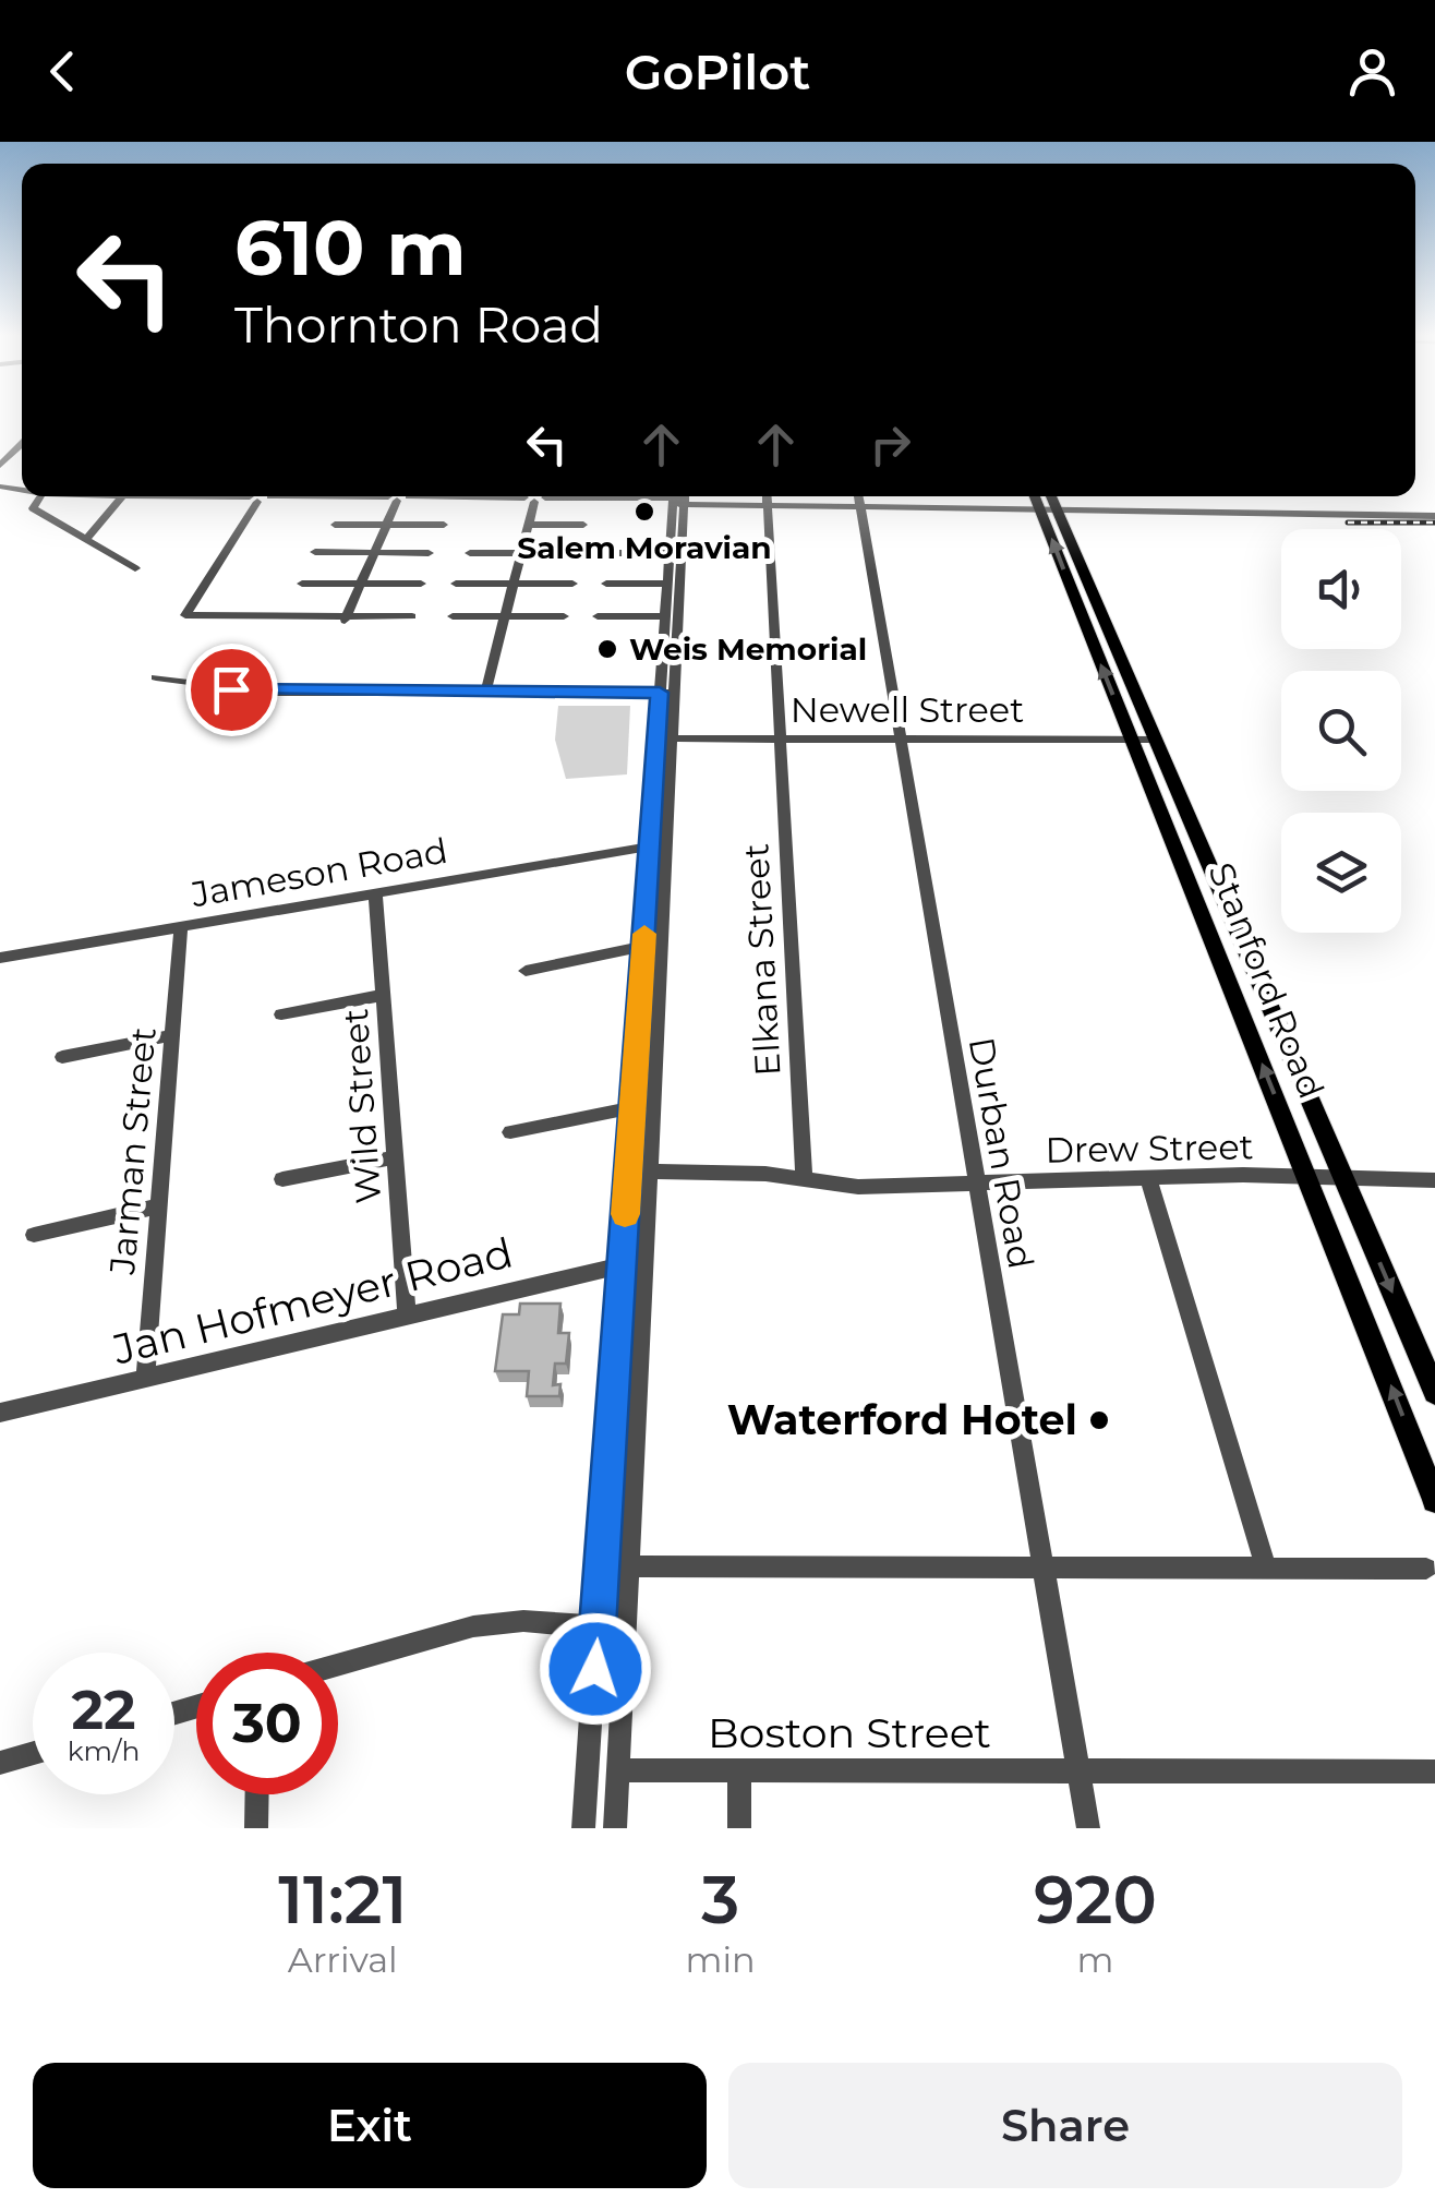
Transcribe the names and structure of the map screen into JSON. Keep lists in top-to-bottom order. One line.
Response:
{"streets":{"main road":["Stanford Road"],"street":["Newell Street","Jameson Road","Elkana Street","Wild Street","Drew Street","Jarman Street","Durban Road","Jan Hofmeyer Road","Boston Street"]},"crossings":[["Newell Street","Elkana Street"],["Newell Street","Stanford Road"],["Newell Street","Durban Road"],["Jameson Road","Wild Street"],["Jameson Road","Jarman Street"],["Elkana Street","Drew Street"],["Stanford Road","Drew Street"],["Wild Street","Jan Hofmeyer Road"],["Drew Street","Durban Road"],["Jarman Street","Jan Hofmeyer Road"],["Durban Road","Boston Street"]],"places":["Salem Moravian","Weis Memorial","Waterford Hotel"],"page":{"header":"GoPilot","turn":["610 m","Thornton Road"],"speed":"22 km/h","limit":"30","eta":["11:21","Arrival","3","min","920","m"],"buttons":["Exit","Share"]}}
